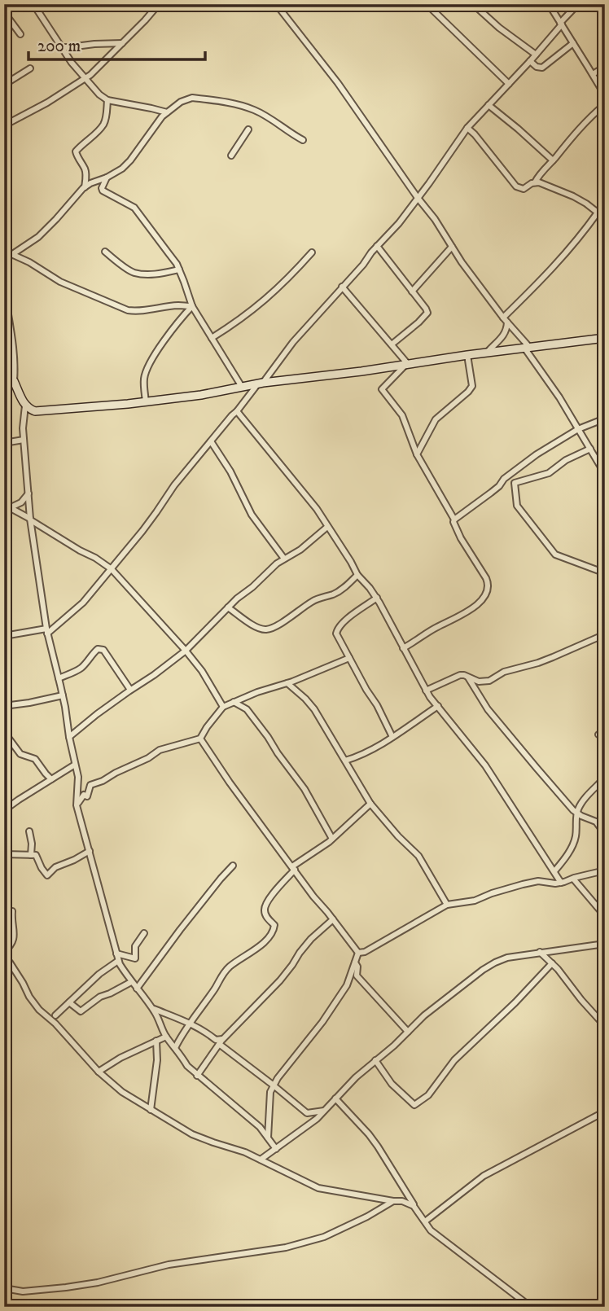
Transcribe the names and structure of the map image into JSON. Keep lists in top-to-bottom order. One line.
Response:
{"scale_bar":"200 m"}
